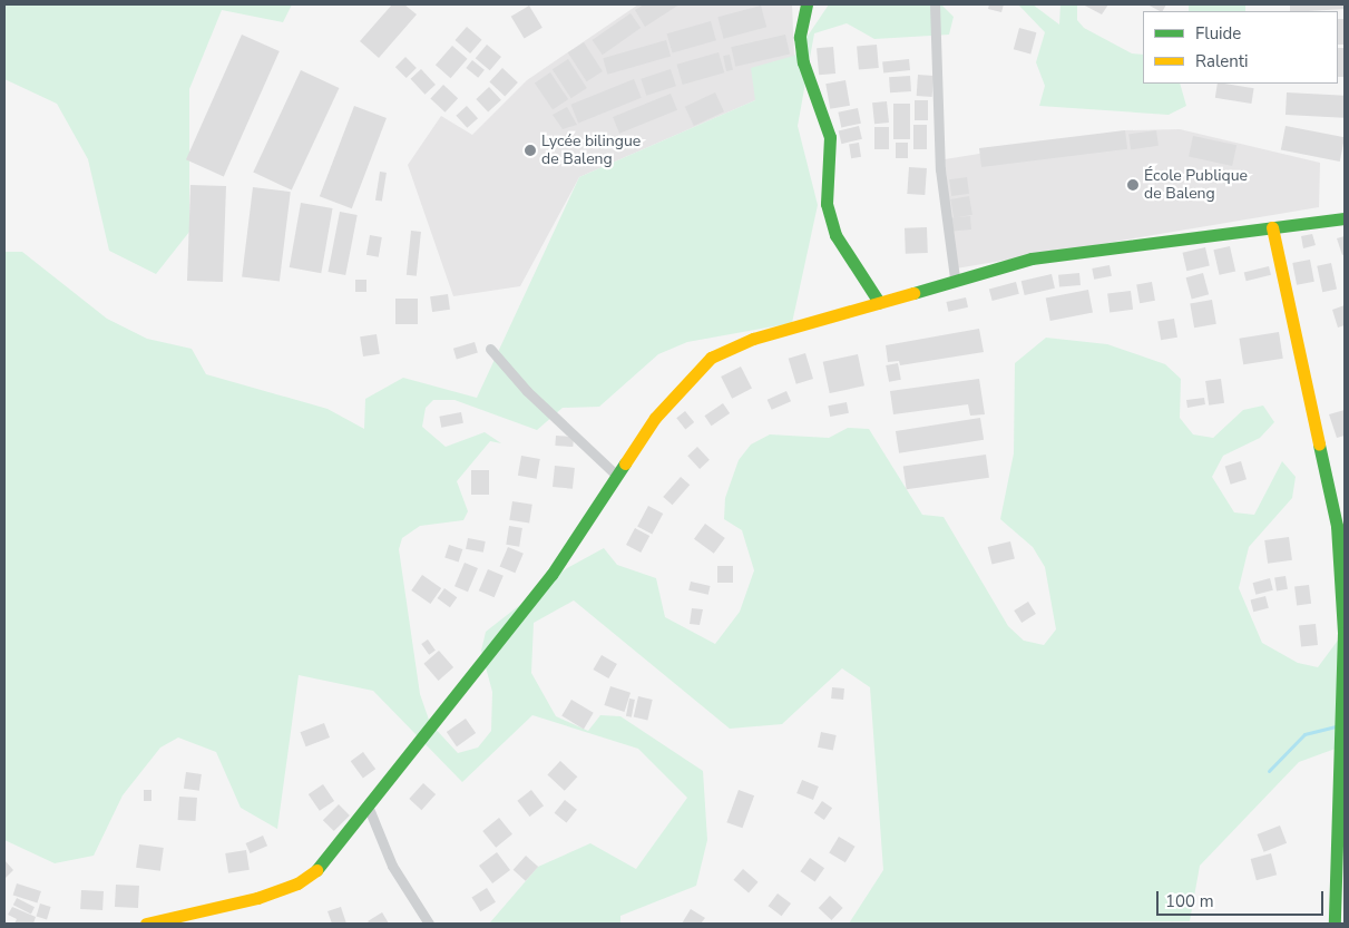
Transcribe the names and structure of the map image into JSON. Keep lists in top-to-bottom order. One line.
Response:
{"places":["Lycée bilingue de Baleng","École Publique de Baleng"],"legend":["Fluide","Ralenti"],"scale_bar":"100 m"}
